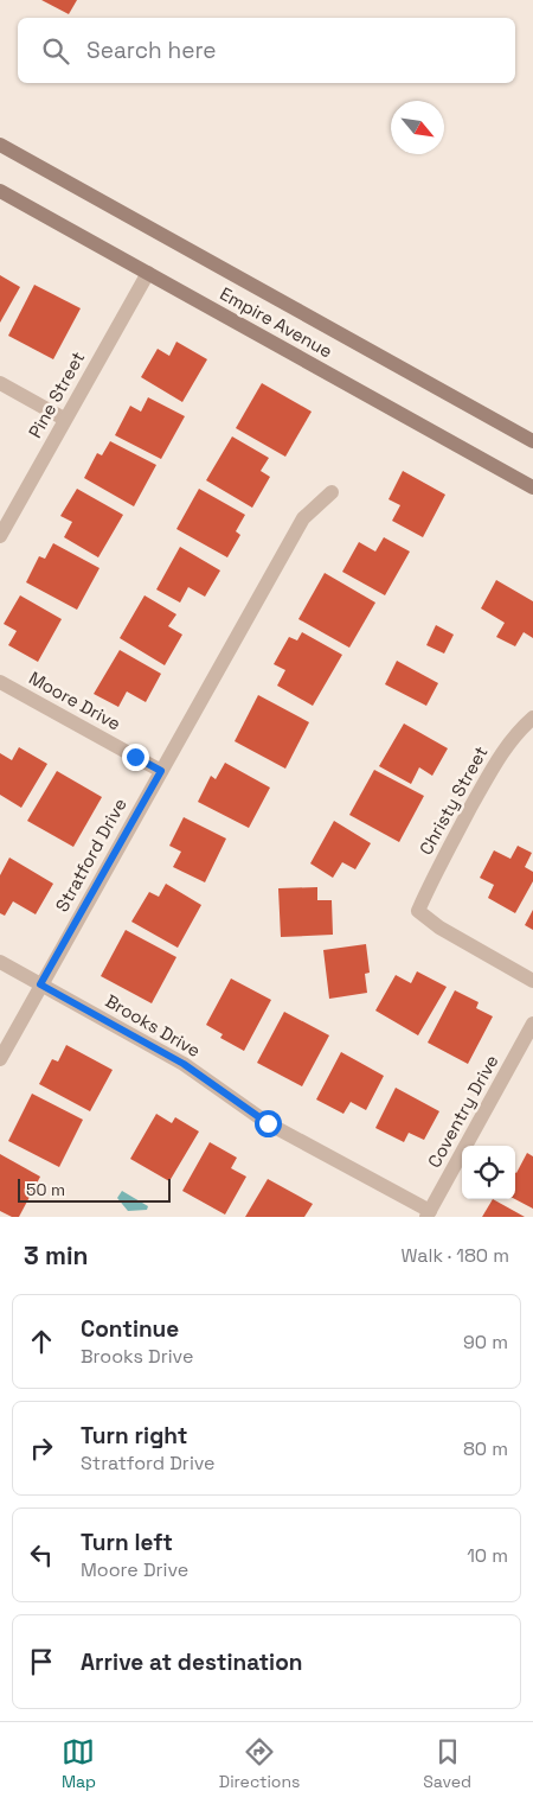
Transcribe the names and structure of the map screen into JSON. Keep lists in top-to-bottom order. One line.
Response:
{"streets":{"main road":["Empire Avenue"],"street":["Pine Street","Moore Drive","Christy Street","Stratford Drive","Brooks Drive","Coventry Drive"]},"crossings":[["Empire Avenue","Pine Street"],["Moore Drive","Stratford Drive"],["Stratford Drive","Brooks Drive"],["Brooks Drive","Coventry Drive"]],"scale_bar":"50 m","north":"bottom right","page":{"search":"Search here","scale":"50 m","heading":["3 min","Walk · 180 m"],"list":[["Continue","Brooks Drive","90 m"],["Turn right","Stratford Drive","80 m"],["Turn left","Moore Drive","10 m"],"Arrive at destination"],"nav":["Map","Directions","Saved"]}}
